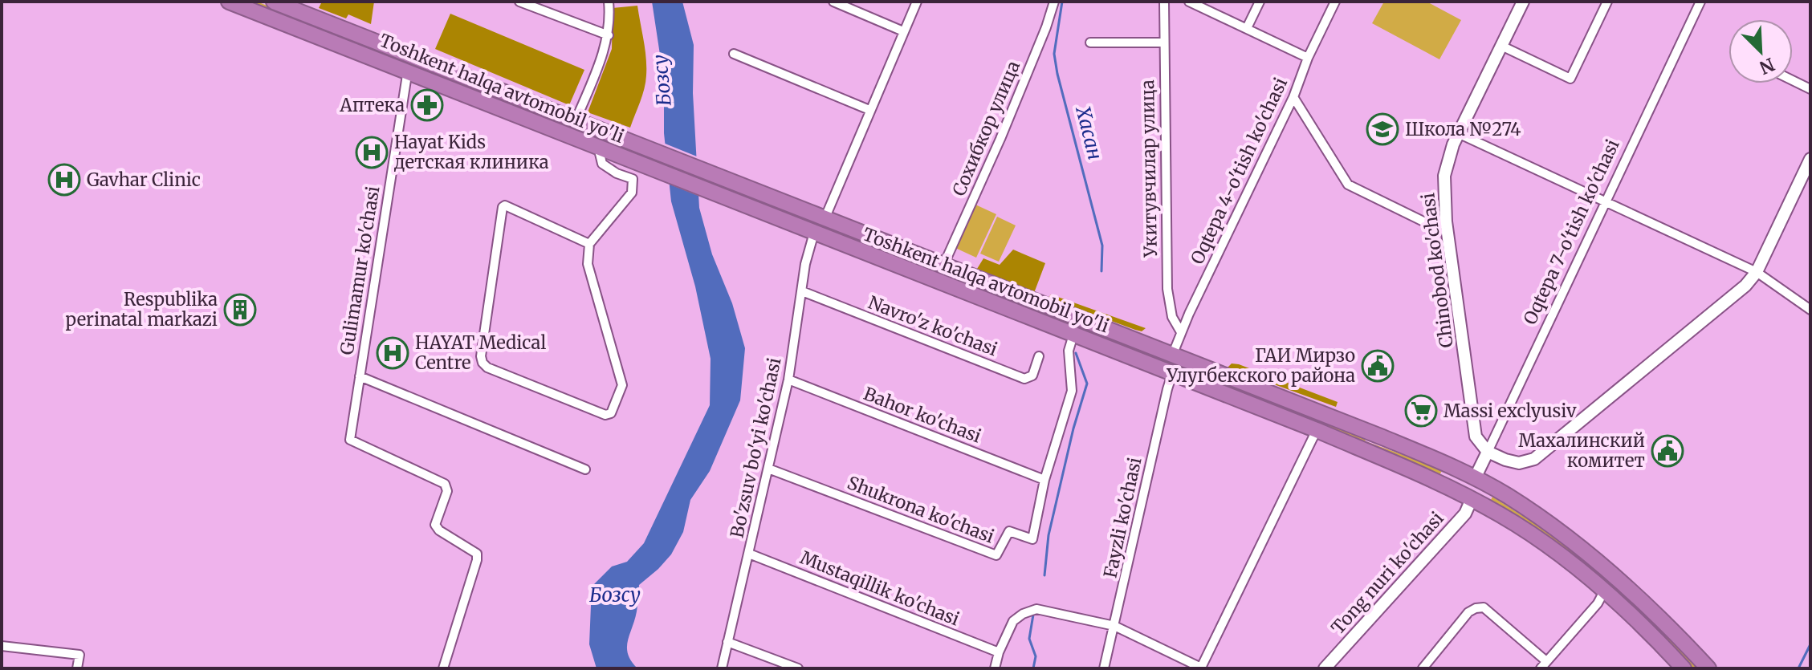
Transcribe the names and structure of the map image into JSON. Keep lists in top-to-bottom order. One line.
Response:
{"streets":{"highway":["Toshkent halqa avtomobil yo'li"],"street":["Сохибкор улица","Укитувчилар улица","Oqtepa 4-o'tish ko'chasi","Oqtepa 7-o'tish ko'chasi","Gulimamur ko'chasi","Chinobod ko'chasi","Navro'z ko'chasi","Bahor ko'chasi","Bo'zsuv bo'yi ko'chasi","Shukrona ko'chasi","Fayzli ko'chasi","Tong nuri ko'chasi","Mustaqillik ko'chasi"]},"crossings":[["Toshkent halqa avtomobil yo'li","Сохибкор улица"],["Toshkent halqa avtomobil yo'li","Oqtepa 4-o'tish ko'chasi"],["Toshkent halqa avtomobil yo'li","Oqtepa 7-o'tish ko'chasi"],["Toshkent halqa avtomobil yo'li","Gulimamur ko'chasi"],["Toshkent halqa avtomobil yo'li","Bo'zsuv bo'yi ko'chasi"],["Toshkent halqa avtomobil yo'li","Shukrona ko'chasi"],["Toshkent halqa avtomobil yo'li","Fayzli ko'chasi"],["Toshkent halqa avtomobil yo'li","Tong nuri ko'chasi"],["Укитувчилар улица","Oqtepa 4-o'tish ko'chasi"],["Oqtepa 7-o'tish ko'chasi","Chinobod ko'chasi"],["Navro'z ko'chasi","Bo'zsuv bo'yi ko'chasi"],["Bahor ko'chasi","Bo'zsuv bo'yi ko'chasi"],["Bahor ko'chasi","Shukrona ko'chasi"],["Bo'zsuv bo'yi ko'chasi","Shukrona ko'chasi"],["Bo'zsuv bo'yi ko'chasi","Mustaqillik ko'chasi"]],"water":["Бозсу","Хасан"],"places":{"pharmacy":["Аптека"],"school or university":["Школа №274"],"hospital":["Hayat Kids детская клиника","Gavhar Clinic","HAYAT Medical Centre"],"building":["Respublika perinatal markazi"],"public building":["ГАИ Мирзо Улугбекского района","Махалинский комитет"],"supermarket":["Massi exclyusiv"]},"north":"bottom right"}
